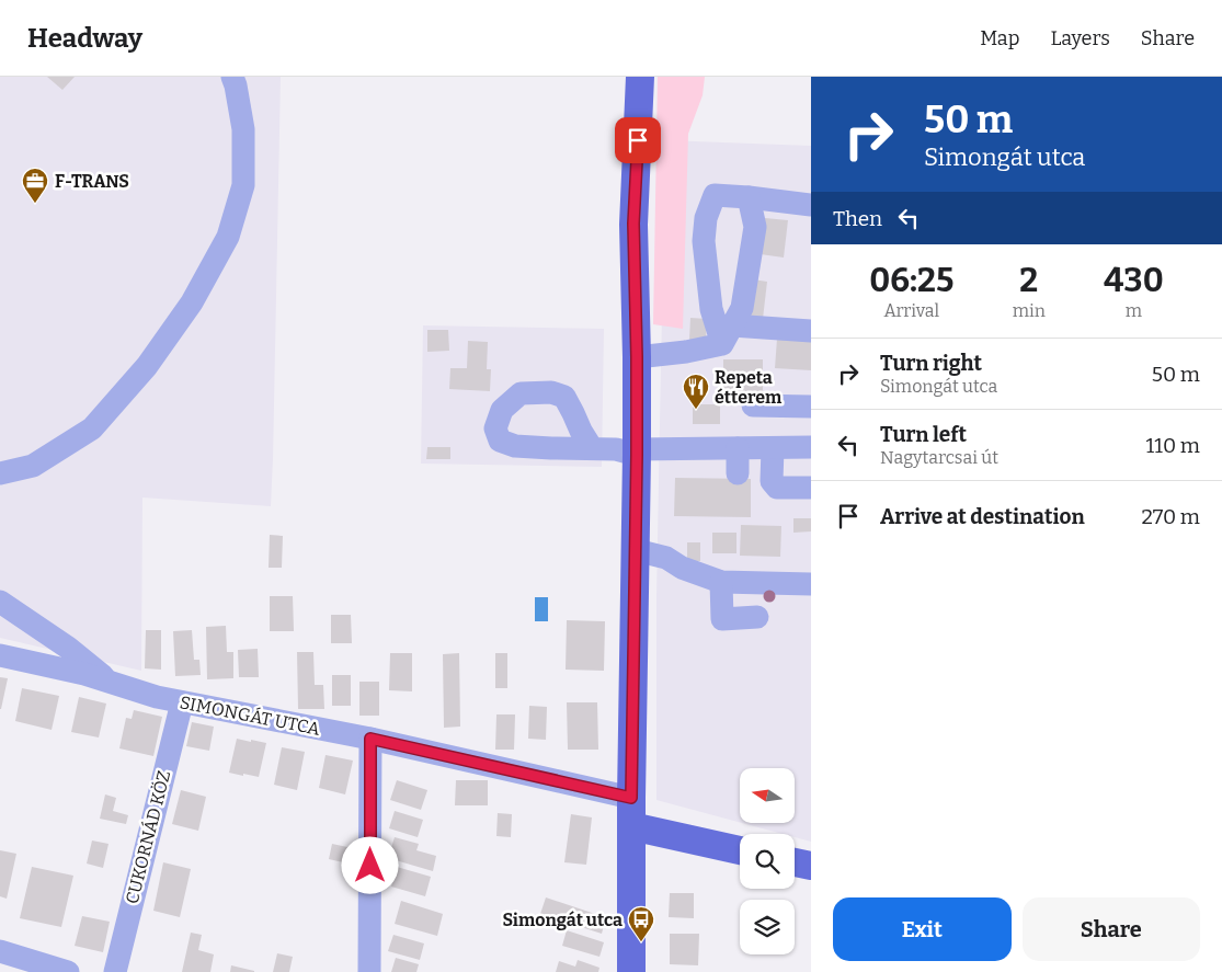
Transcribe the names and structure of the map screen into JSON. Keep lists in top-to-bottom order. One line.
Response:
{"streets":{"street":["SIMONGÁT UTCA","CUKORNÁD KÖZ"]},"crossings":[["SIMONGÁT UTCA","CUKORNÁD KÖZ"]],"places":{"office":["F-TRANS"],"restaurant":["Repeta étterem"],"bus stop":["Simongát utca"]},"north":"left","page":{"header":"Headway","nav":["Map","Layers","Share"],"turn":["50 m","Simongát utca"],"then":"Then","eta":["06:25","Arrival","2","min","430","m"],"list":[{"name":"Turn right","note":"Simongát utca","value":"50 m"},{"name":"Turn left","note":"Nagytarcsai út","value":"110 m"},{"name":"Arrive at destination","value":"270 m"}],"buttons":["Exit","Share"]}}
